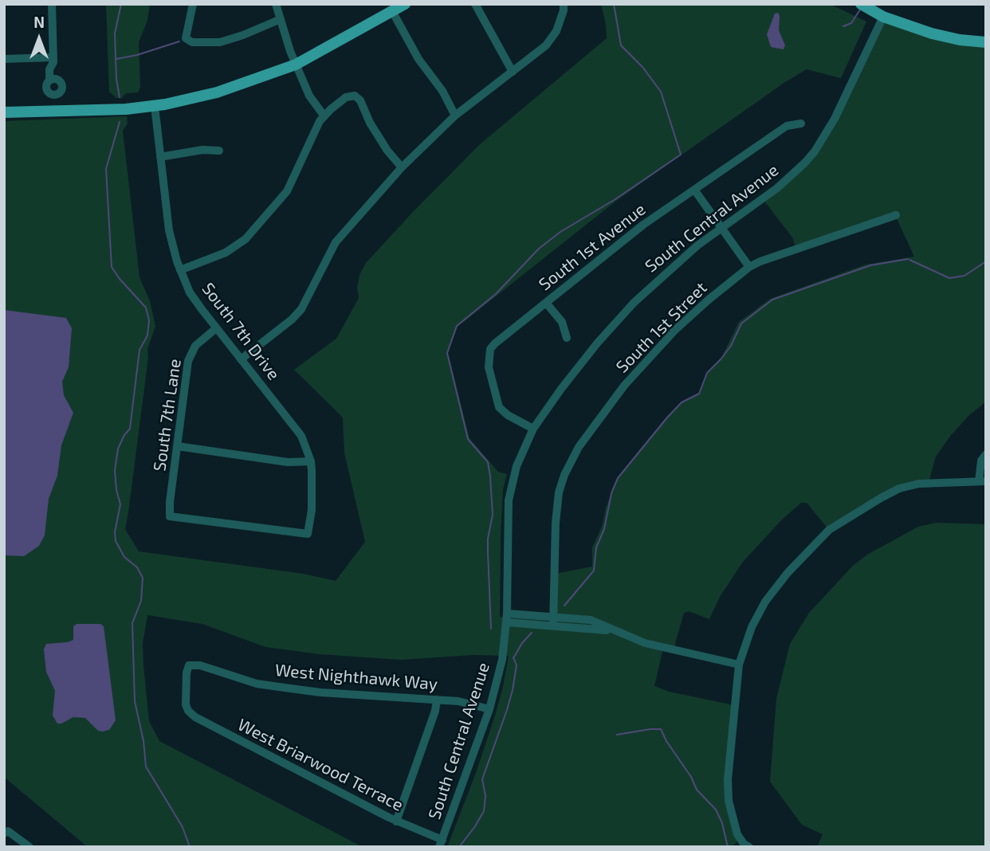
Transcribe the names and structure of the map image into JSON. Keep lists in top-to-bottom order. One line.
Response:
{"streets":{"street":["South Central Avenue","South 1st Avenue","South 1st Street","South 7th Drive","South 7th Lane","West Nighthawk Way","West Briarwood Terrace"]},"crossings":[["South Central Avenue","South 1st Avenue"],["South Central Avenue","West Nighthawk Way"],["South Central Avenue","West Briarwood Terrace"],["South 7th Drive","South 7th Lane"],["West Nighthawk Way","West Briarwood Terrace"]],"north":"top"}
